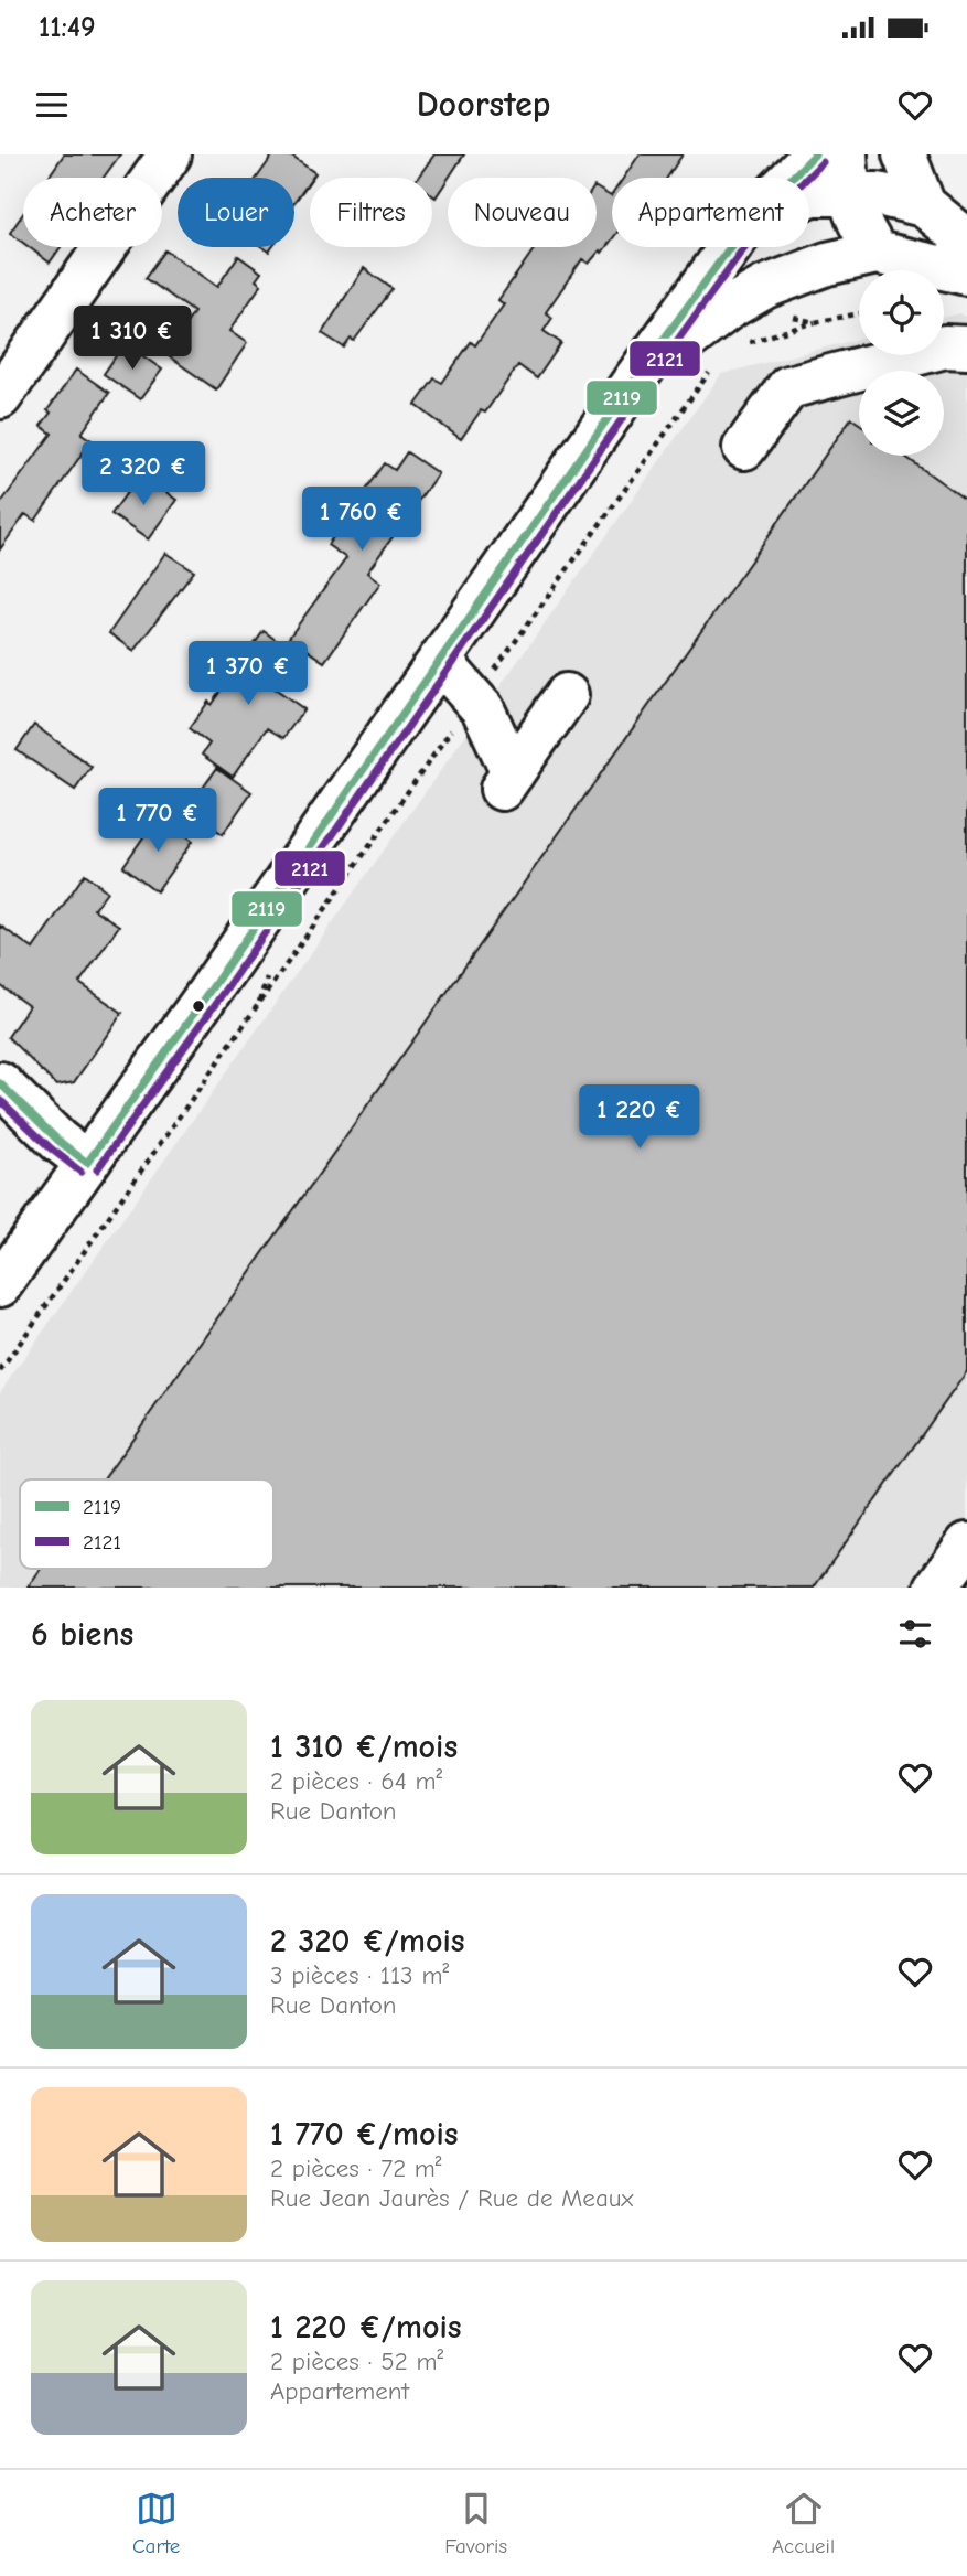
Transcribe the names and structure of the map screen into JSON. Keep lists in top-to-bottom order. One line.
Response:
{"lines":["transit line 2119","transit line 2121"],"legend":["2119","2121"],"page":{"status":"11:49","header":"Doorstep","chip":["Acheter","Louer","Filtres","Nouveau","Appartement"],"price":["1 310 €","2 320 €","1 760 €","1 370 €","1 770 €","1 220 €"],"heading":"6 biens","list":[{"name":"1 310 €/mois","note":"2 pièces · 64 m² · Rue Danton"},{"name":"2 320 €/mois","note":"3 pièces · 113 m² · Rue Danton"},{"name":"1 770 €/mois","note":"2 pièces · 72 m² · Rue Jean Jaurès / Rue de Meaux"},{"name":"1 220 €/mois","note":"2 pièces · 52 m² · Appartement"}],"tabs":["Carte","Favoris","Accueil"]}}
